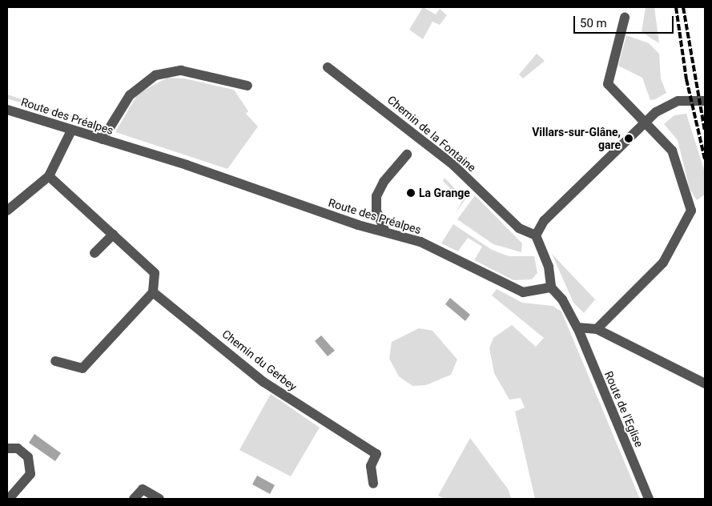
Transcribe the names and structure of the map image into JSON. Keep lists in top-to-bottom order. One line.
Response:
{"streets":{"street":["Route des Préalpes","Chemin de la Fontaine","Chemin du Gerbey","Route de l'Eglise"]},"places":["Villars-sur-Glâne, gare","La Grange"],"scale_bar":"50 m"}
